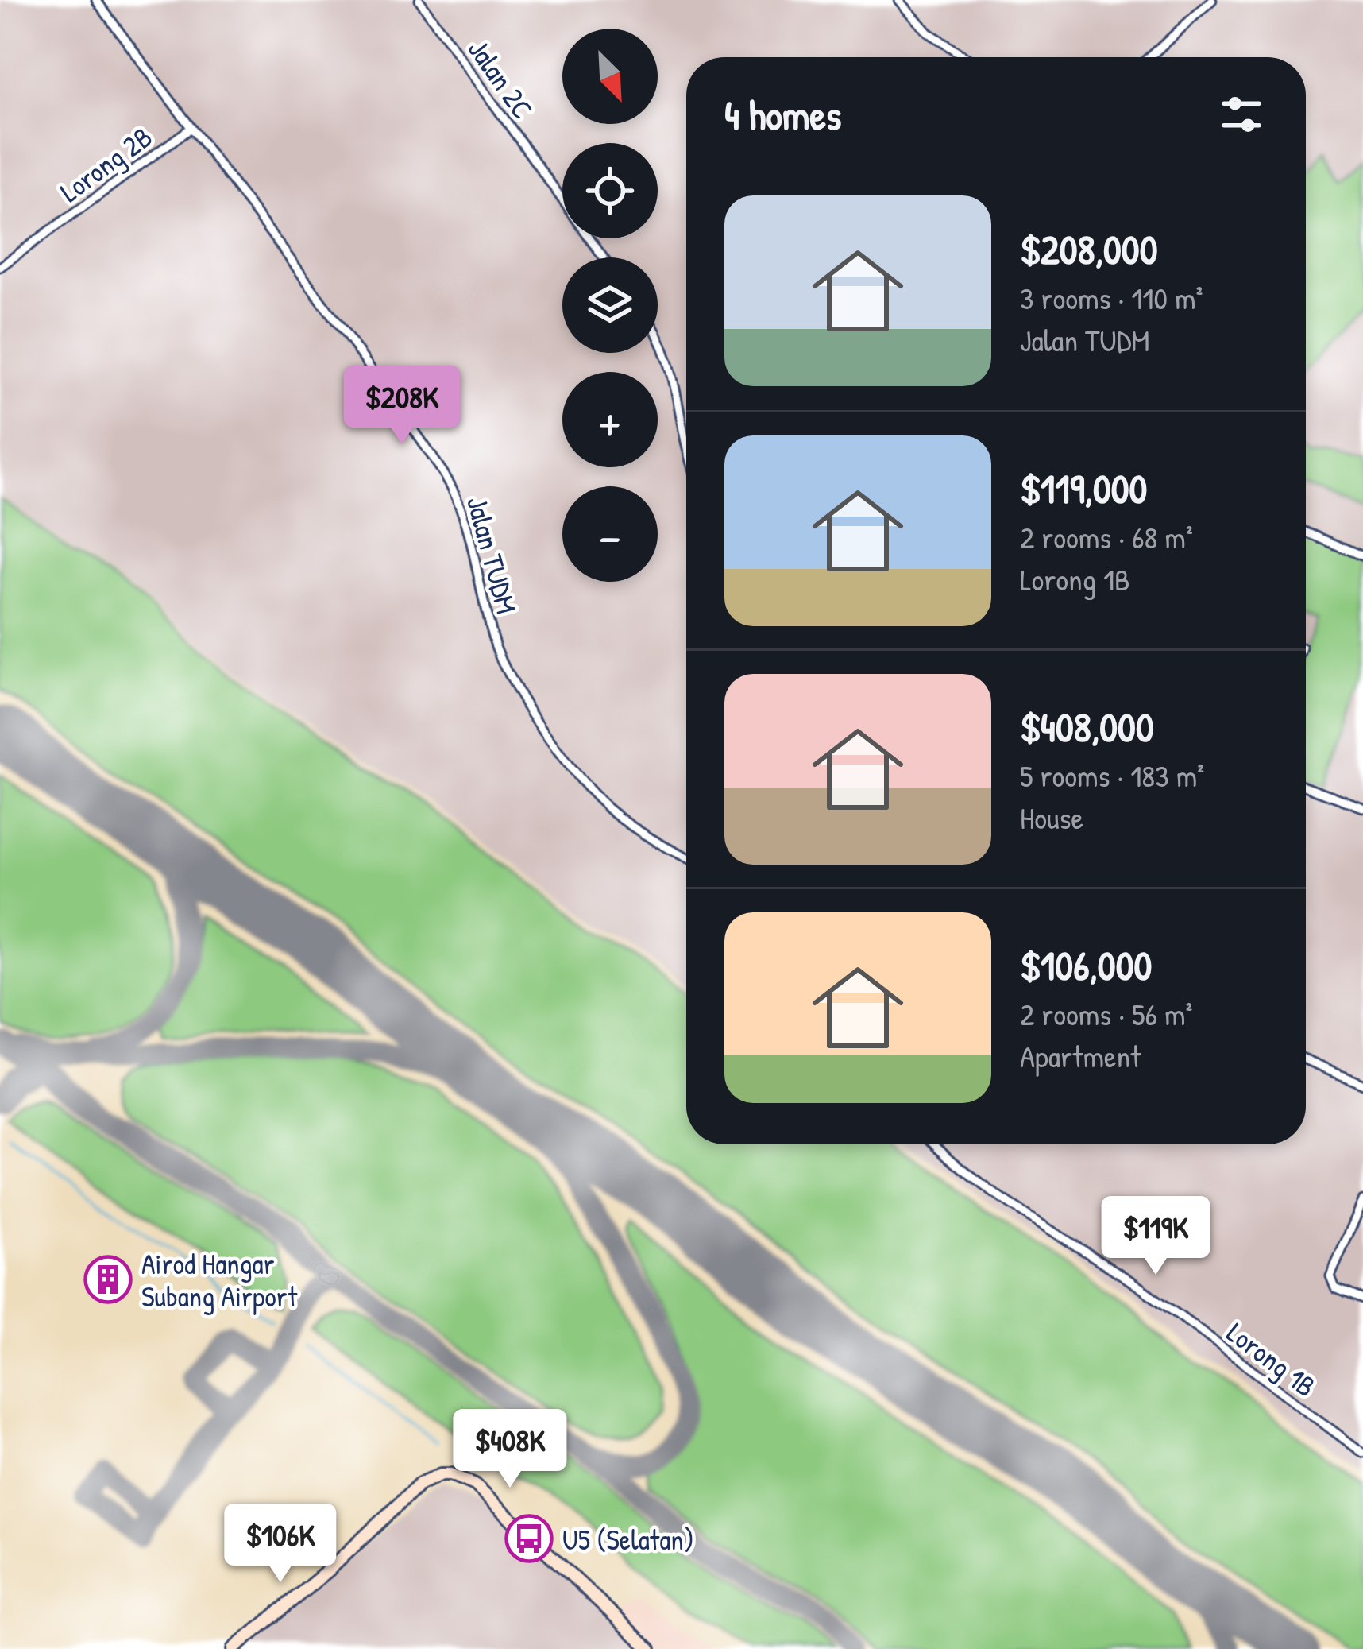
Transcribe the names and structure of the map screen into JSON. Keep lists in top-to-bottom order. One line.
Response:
{"streets":{"street":["Jalan 2C","Lorong 2B","Jalan TUDM","Lorong 1B"]},"crossings":[["Lorong 2B","Jalan TUDM"]],"places":{"building":["Airod Hangar Subang Airport"],"bus stop":["U5 (Selatan)"]},"north":"bottom right","page":{"map_buttons":["+","−"],"heading":"4 homes","list":[{"name":"$208,000","note":"3 rooms · 110 m² · Jalan TUDM"},{"name":"$119,000","note":"2 rooms · 68 m² · Lorong 1B"},{"name":"$408,000","note":"5 rooms · 183 m² · House"},{"name":"$106,000","note":"2 rooms · 56 m² · Apartment"}],"price":["$208K","$119K","$408K","$106K"]}}
